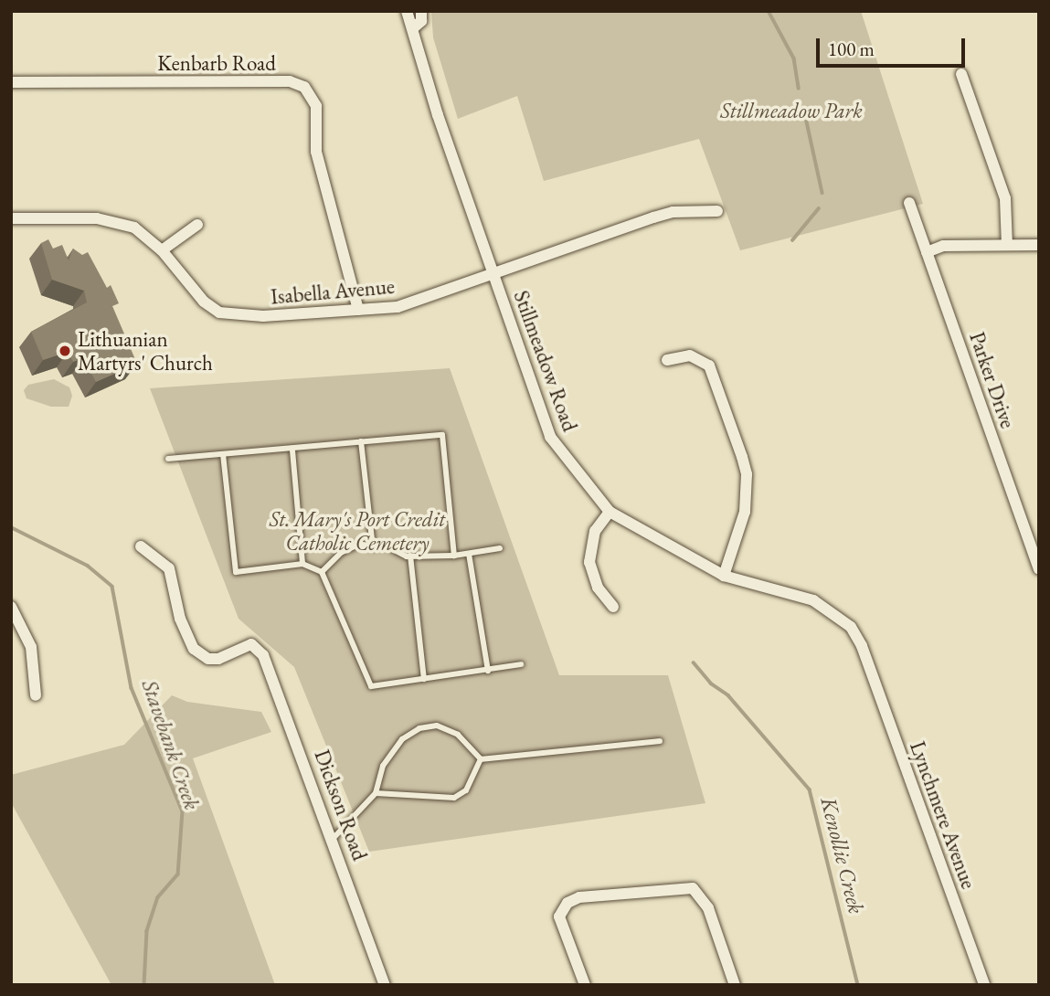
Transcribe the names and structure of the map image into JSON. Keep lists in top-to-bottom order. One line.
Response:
{"streets":{"street":["Kenbarb Road","Isabella Avenue","Stillmeadow Road","Parker Drive","Dickson Road","Lynchmere Avenue"]},"crossings":[["Kenbarb Road","Isabella Avenue"],["Isabella Avenue","Stillmeadow Road"],["Stillmeadow Road","Lynchmere Avenue"]],"water":["Stavebank Creek","Kenollie Creek"],"parks":["Stillmeadow Park","St. Mary's Port Credit Catholic Cemetery"],"places":["Lithuanian Martyrs' Church"],"scale_bar":"100 m"}
